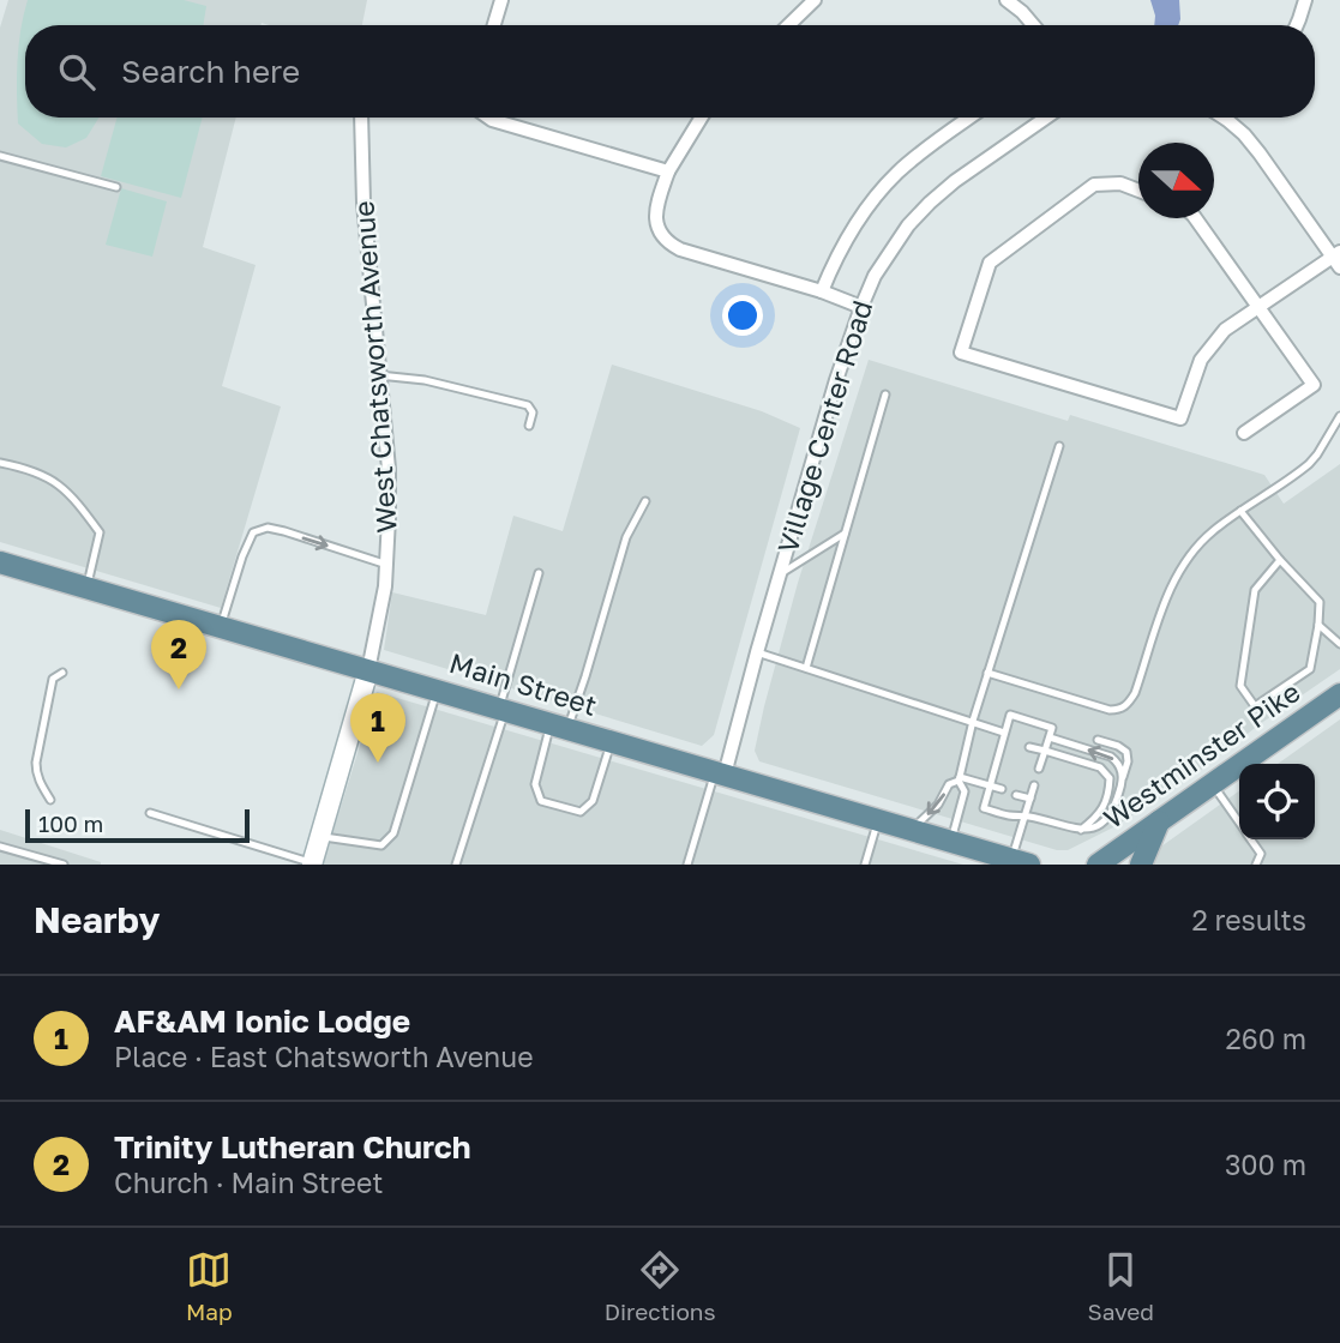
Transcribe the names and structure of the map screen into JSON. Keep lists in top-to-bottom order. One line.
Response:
{"streets":{"main road":["Main Street","Westminster Pike"],"street":["West Chatsworth Avenue","Village Center Road"]},"crossings":[["West Chatsworth Avenue","Main Street"],["Village Center Road","Main Street"]],"scale_bar":"100 m","north":"right","page":{"search":"Search here","pins":["2","1"],"scale":"100 m","heading":["Nearby","2 results"],"list":[{"mark":"1","name":"AF&AM Ionic Lodge","note":"Place · East Chatsworth Avenue","value":"260 m"},{"mark":"2","name":"Trinity Lutheran Church","note":"Church · Main Street","value":"300 m"}],"nav":["Map","Directions","Saved"]}}
